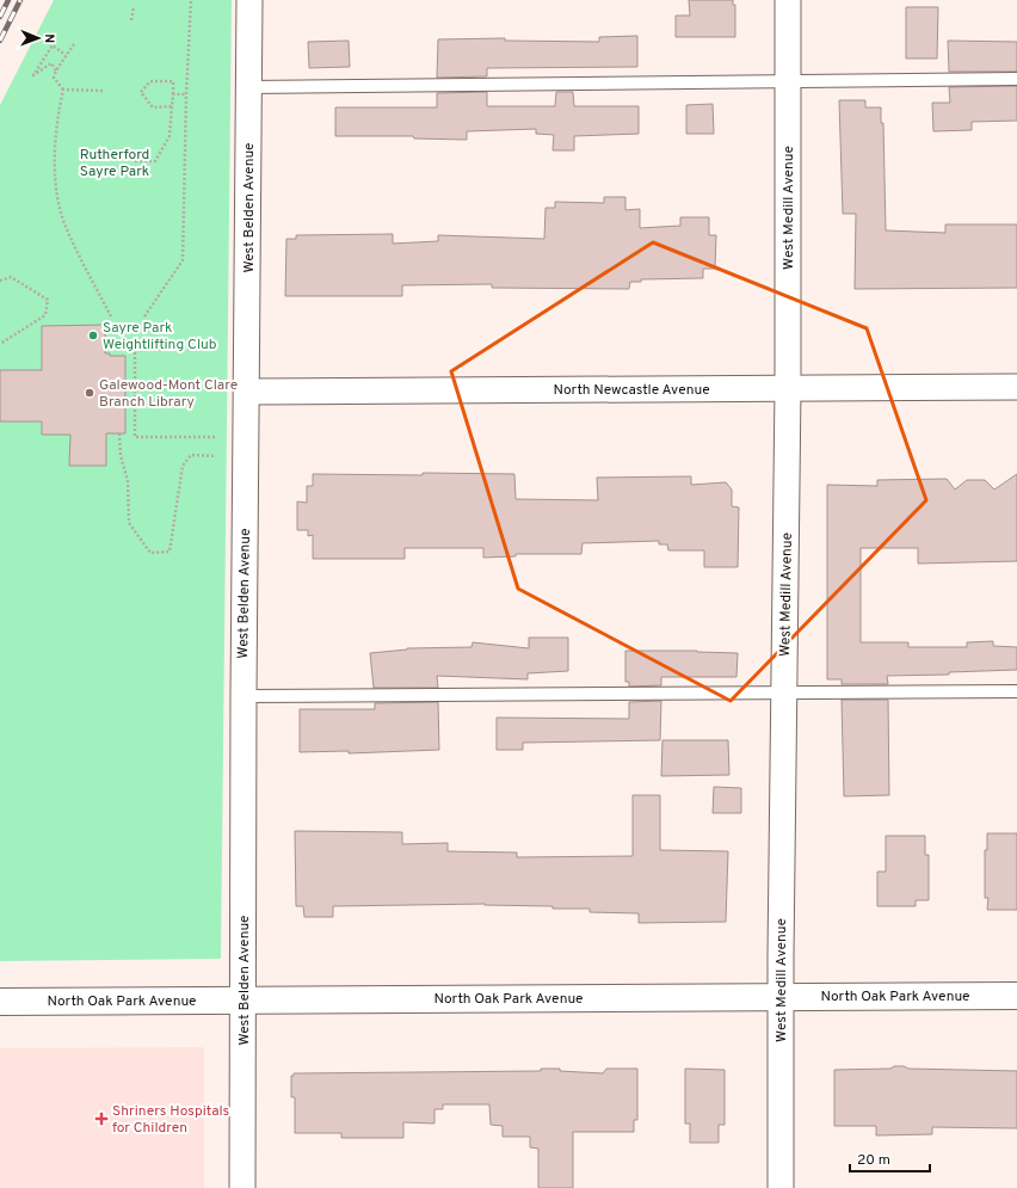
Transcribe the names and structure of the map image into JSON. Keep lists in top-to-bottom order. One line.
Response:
{"streets":{"street":["West Belden Avenue","West Medill Avenue","North Newcastle Avenue","North Oak Park Avenue"]},"crossings":[["West Belden Avenue","North Newcastle Avenue"],["West Belden Avenue","North Oak Park Avenue"],["West Medill Avenue","North Newcastle Avenue"],["West Medill Avenue","North Oak Park Avenue"]],"parks":["Rutherford Sayre Park"],"places":{"other":["Sayre Park Weightlifting Club","Galewood-Mont Clare Branch Library"],"health":["Shriners Hospitals for Children"]},"scale_bar":"20 m","north":"right"}
